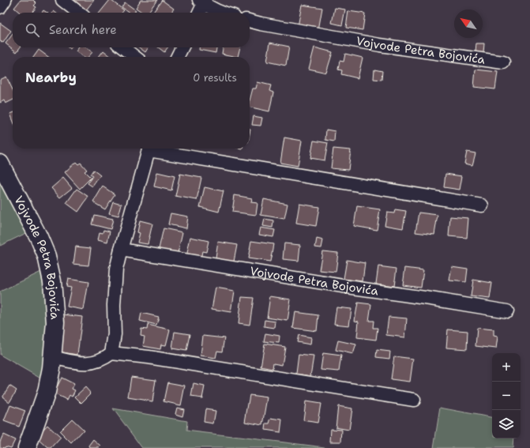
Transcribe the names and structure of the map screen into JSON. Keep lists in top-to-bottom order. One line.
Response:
{"streets":{"street":["Vojvode Petra Bojovića"]},"north":"top left","page":{"search":"Search here","heading":["Nearby","0 results"],"map_buttons":["+","−"]}}
